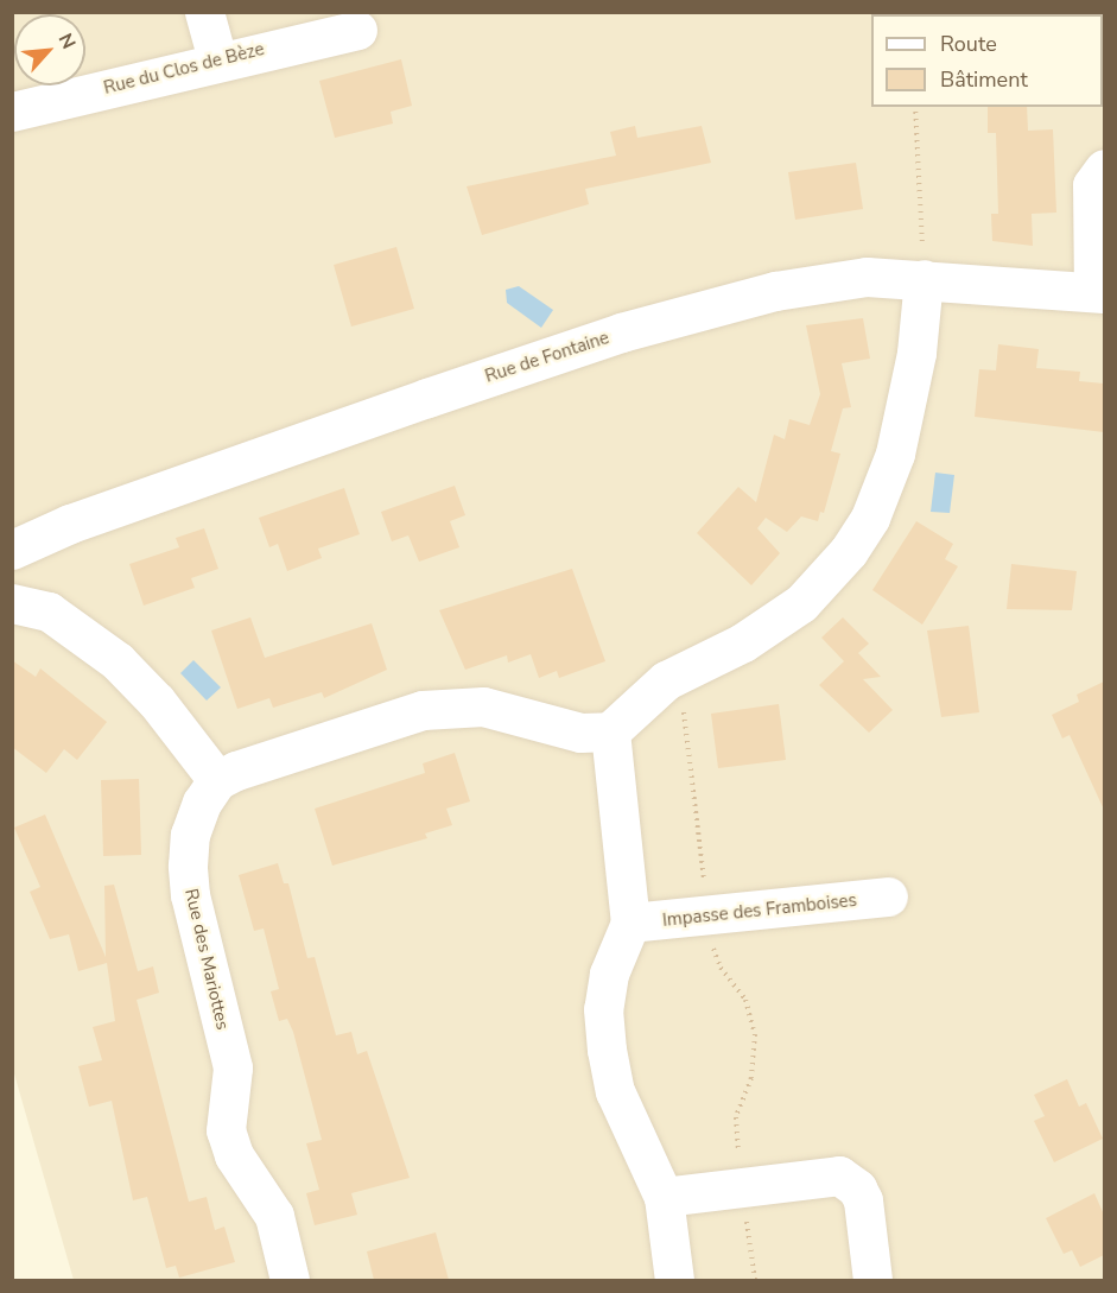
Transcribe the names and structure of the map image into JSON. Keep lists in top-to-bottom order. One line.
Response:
{"streets":{"street":["Rue du Clos de Bèze","Rue de Fontaine","Impasse des Framboises","Rue des Mariottes"]},"legend":["Route","Bâtiment"],"north":"top right"}
